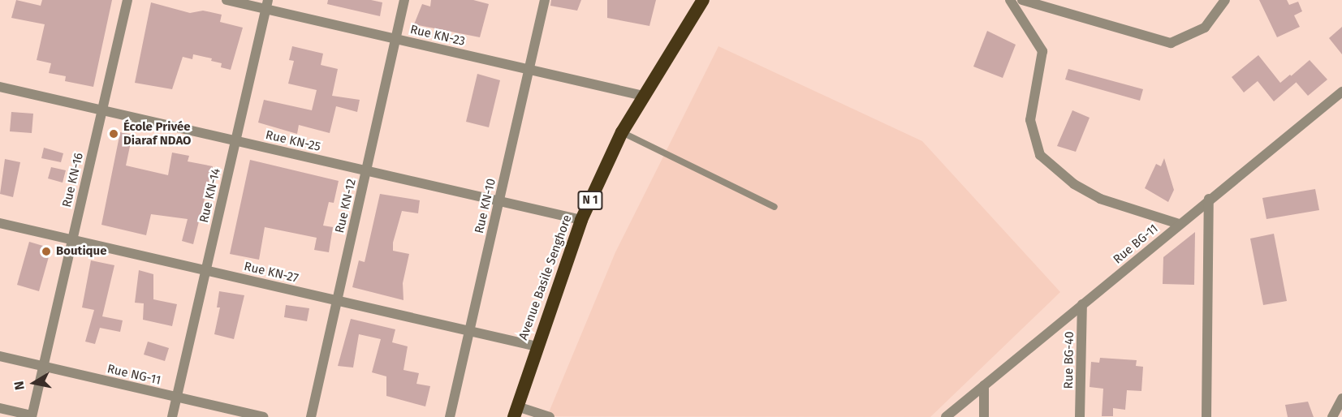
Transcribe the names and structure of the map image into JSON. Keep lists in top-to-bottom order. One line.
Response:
{"streets":{"highway":["N 1","Avenue Basile Senghore"],"street":["Rue KN-23","Rue KN-25","Rue KN-16","Rue KN-14","Rue KN-12","Rue KN-10","Rue BG-11","Rue KN-27","Rue BG-40","Rue NG-11"]},"crossings":[["Rue KN-23","Rue KN-14"],["Rue KN-23","Rue KN-12"],["Rue KN-23","Rue KN-10"],["Rue KN-23","Avenue Basile Senghore"],["Rue KN-25","Rue KN-16"],["Rue KN-25","Rue KN-14"],["Rue KN-25","Rue KN-12"],["Rue KN-25","Rue KN-10"],["Rue KN-25","Avenue Basile Senghore"],["Rue KN-16","Rue KN-27"],["Rue KN-16","Rue NG-11"],["Rue KN-14","Rue KN-27"],["Rue KN-14","Rue NG-11"],["Rue KN-12","Rue KN-27"],["Rue KN-10","Rue KN-27"],["Rue BG-11","Rue BG-40"],["Rue KN-27","Avenue Basile Senghore"]],"places":["École Privée Diaraf NDAO","Boutique"],"north":"left"}
